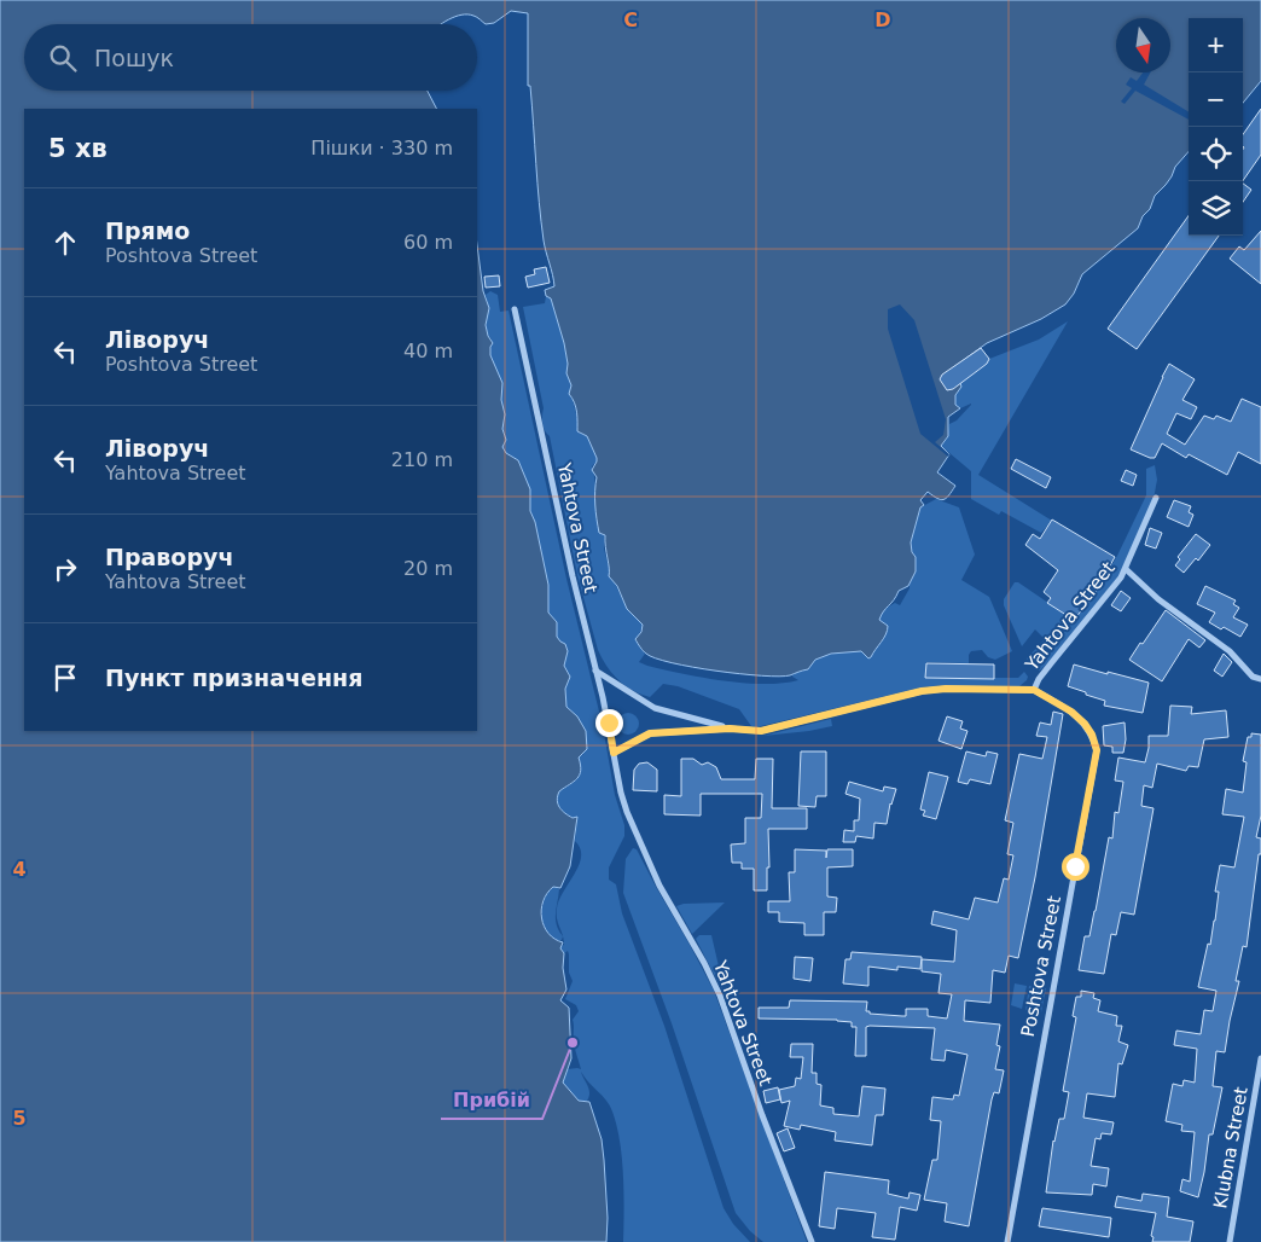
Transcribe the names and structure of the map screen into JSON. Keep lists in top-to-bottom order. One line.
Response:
{"streets":{"street":["Yahtova Street","Poshtova Street","Klubna Street"]},"crossings":[["Yahtova Street","Poshtova Street"]],"places":["Прибій"],"north":"bottom","page":{"map_buttons":["+","−"],"search":"Пошук","heading":["5 хв","Пішки · 330 m"],"list":[["Прямо","Poshtova Street","60 m"],["Ліворуч","Poshtova Street","40 m"],["Ліворуч","Yahtova Street","210 m"],["Праворуч","Yahtova Street","20 m"],"Пункт призначення"]},"grid":{"columns":["C","D"],"rows":["4","5"]}}
